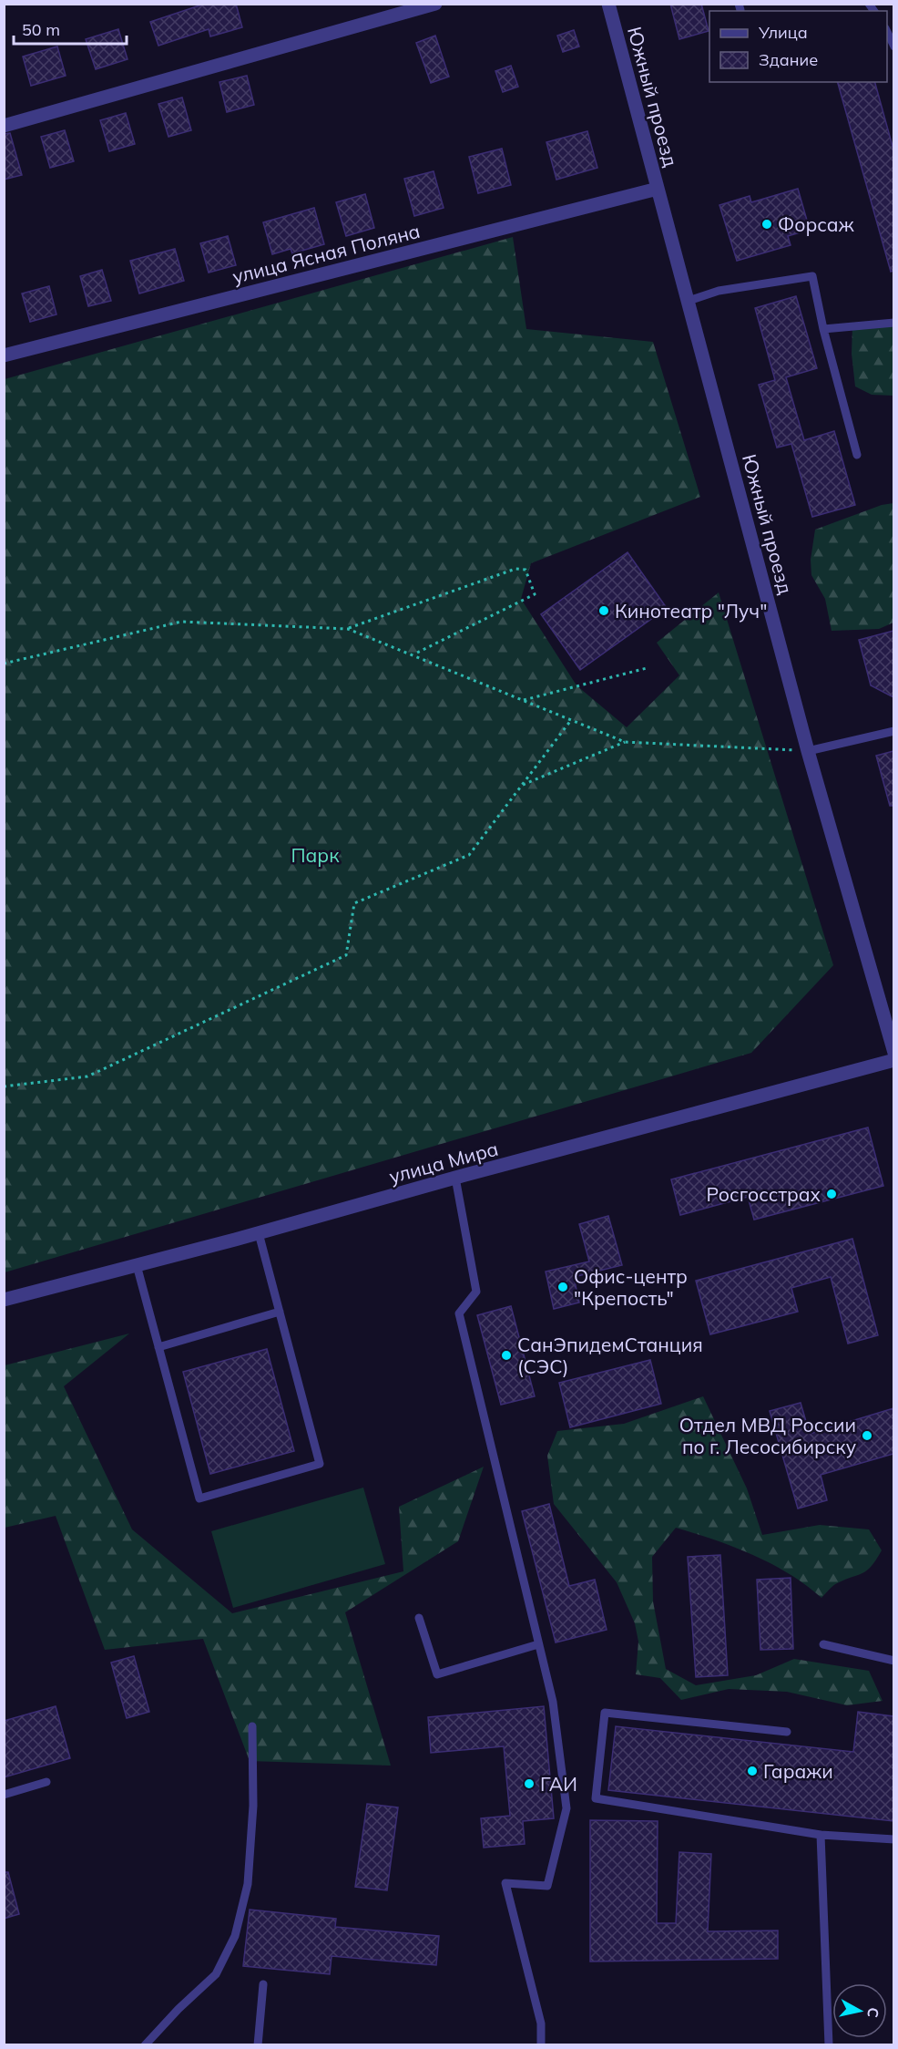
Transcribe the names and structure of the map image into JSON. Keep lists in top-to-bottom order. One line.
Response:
{"streets":{"street":["Южный проезд","улица Ясная Поляна","улица Мира"]},"crossings":[["Южный проезд","улица Ясная Поляна"]],"parks":["Парк"],"places":["Форсаж","Кинотеатр \"Луч\"","Росгосстрах","Офис-центр \"Крепость\"","СанЭпидемСтанция (СЭС)","Отдел МВД России по г. Лесосибирску","Гаражи","ГАИ"],"legend":["Улица","Здание"],"scale_bar":"50 m","north":"right"}
